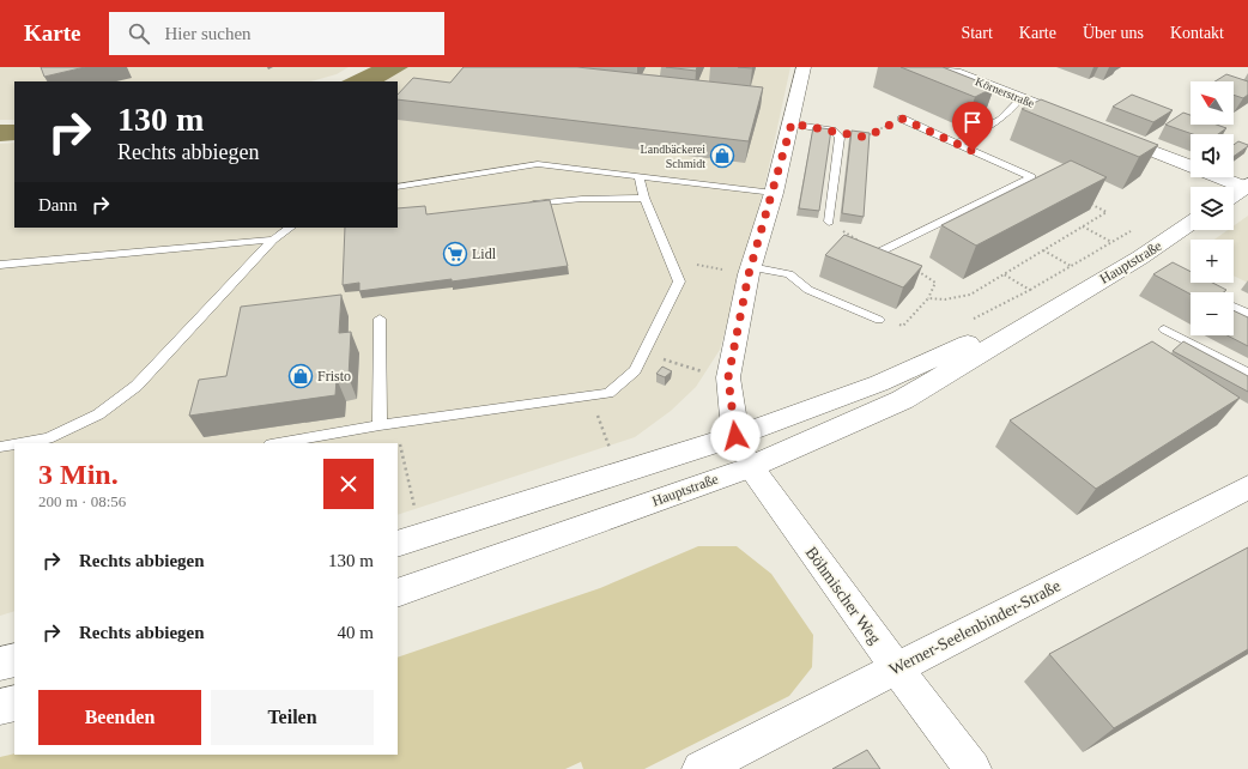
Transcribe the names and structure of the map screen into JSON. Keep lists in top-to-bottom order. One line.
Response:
{"streets":{"street":["Körnerstraße","Hauptstraße","Böhmischer Weg","Werner-Seelenbinder-Straße"]},"crossings":[["Hauptstraße","Böhmischer Weg"],["Böhmischer Weg","Werner-Seelenbinder-Straße"]],"places":{"shop":["Landbäckerei Schmidt","Fristo"],"supermarket":["Lidl"]},"north":"top left","page":{"header":"Karte","search":"Hier suchen","nav":["Start","Karte","Über uns","Kontakt"],"map_buttons":["+","−"],"turn":["130 m","Rechts abbiegen"],"then":"Dann","heading":["3 Min.","200 m · 08:56"],"list":[{"name":"Rechts abbiegen","value":"130 m"},{"name":"Rechts abbiegen","value":"40 m"}],"buttons":["Beenden","Teilen"]}}
